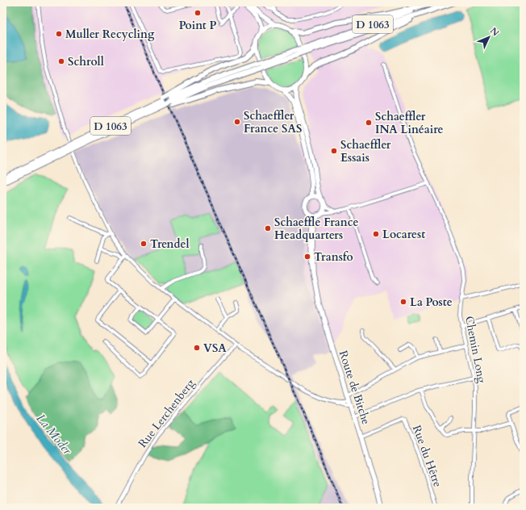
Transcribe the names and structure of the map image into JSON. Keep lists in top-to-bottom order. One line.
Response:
{"streets":{"highway":["D 1063"],"main road":["Route de Bitche"],"street":["Chemin Long","Rue Lerchenberg","Rue du Hêtre"]},"crossings":[["Route de Bitche","Rue du Hêtre"]],"water":["La Moder"],"places":["Point P","Muller Recycling","Schroll","Schaeffler France SAS","Schaeffler INA Linéaire","Schaeffler Essais","Schaeffle France Headquarters","Locarest","Trendel","Transfo","La Poste","VSA"],"north":"top right"}
